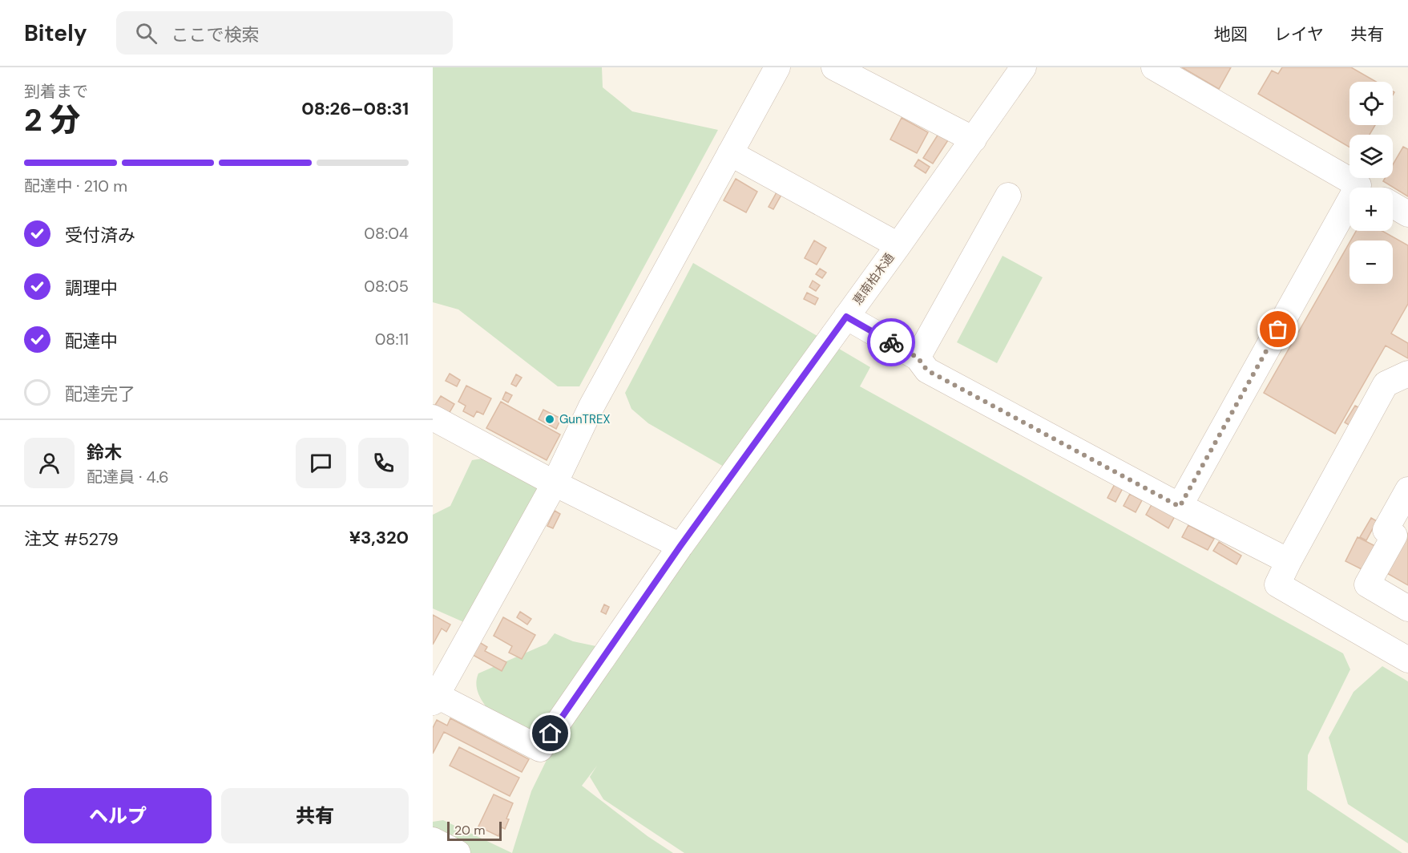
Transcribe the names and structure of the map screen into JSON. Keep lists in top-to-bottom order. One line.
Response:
{"streets":{"street":["恵南柏木通"]},"places":["GunTREX"],"scale_bar":"20 m","page":{"header":"Bitely","search":"ここで検索","nav":["地図","レイヤ","共有"],"heading":["2 分","到着まで","08:26–08:31"],"panel":["鈴木","配達員 · 4.6","注文 #5279","¥3,320"],"map_buttons":["+","−"],"bar":"配達中 · 210 m","list":[["受付済み","08:04"],["調理中","08:05"],["配達中","08:11"],"配達完了"],"buttons":["ヘルプ","共有"],"scale":"20 m"}}
